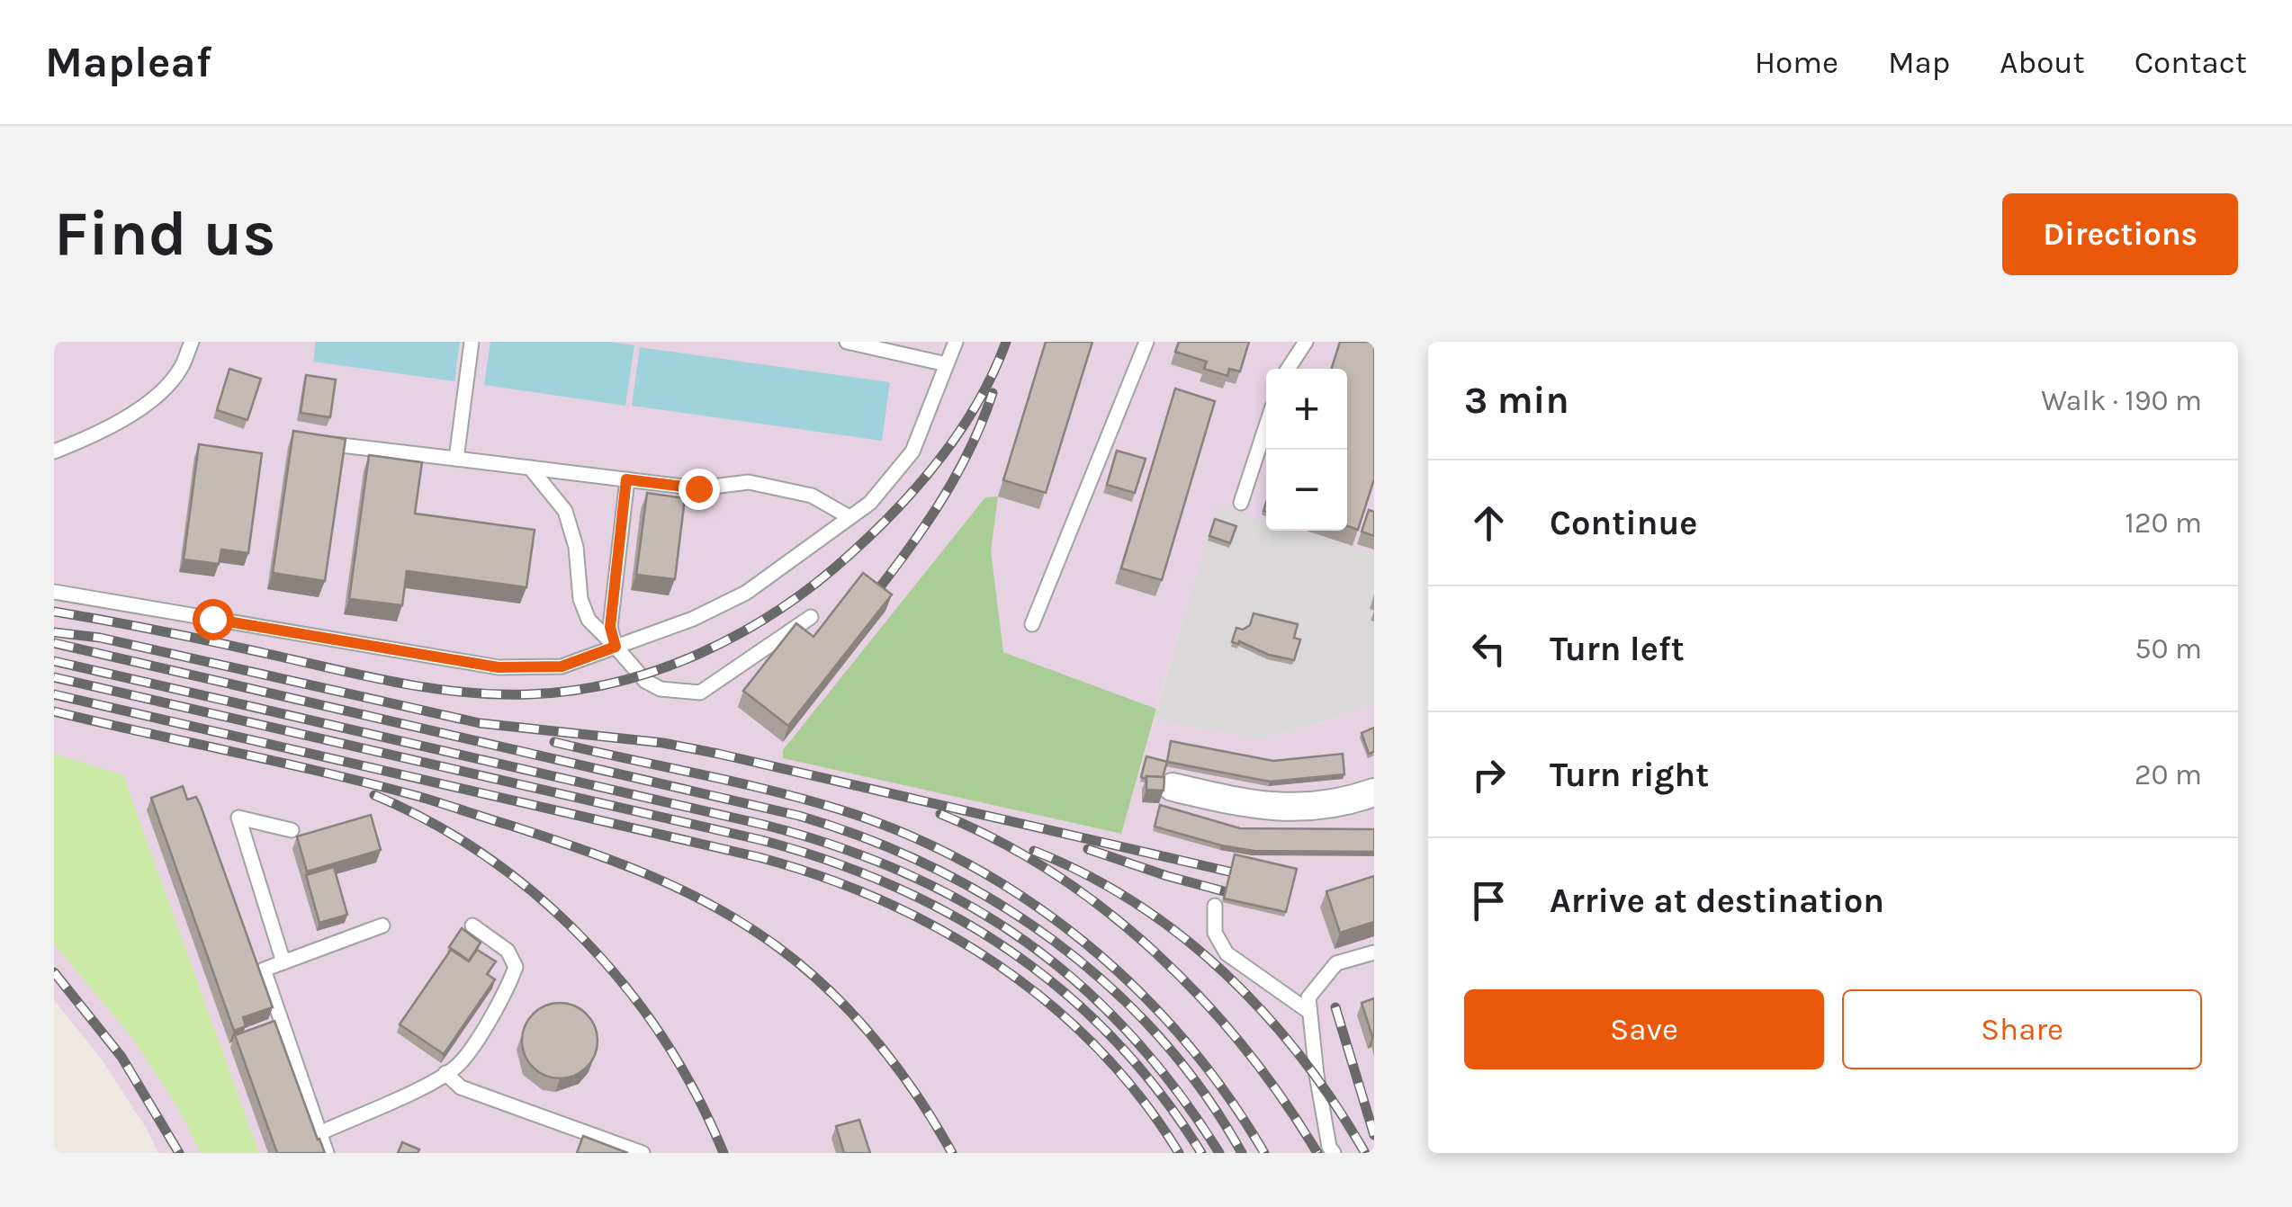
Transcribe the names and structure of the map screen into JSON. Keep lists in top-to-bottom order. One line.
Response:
{"page":{"header":"Mapleaf","nav":["Home","Map","About","Contact"],"buttons":["Directions",["Save","Share"]],"title":"Find us","heading":["3 min","Walk · 190 m"],"map_buttons":["+","−"],"list":[["Continue","120 m"],["Turn left","50 m"],["Turn right","20 m"],"Arrive at destination"]}}
